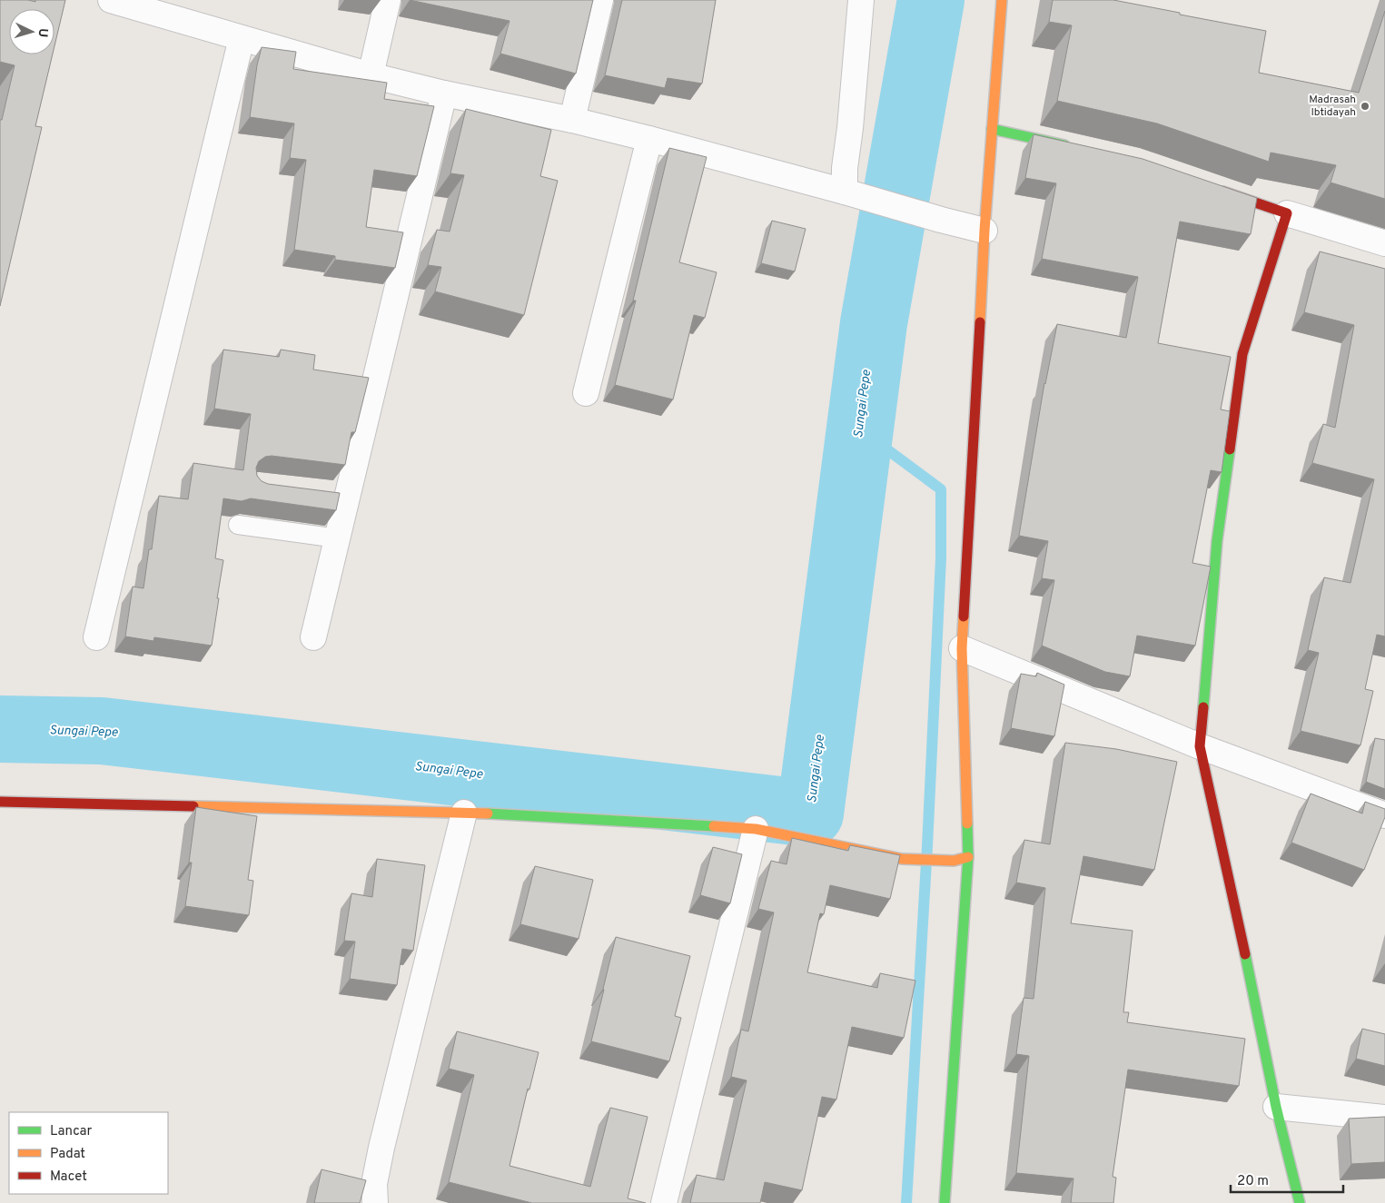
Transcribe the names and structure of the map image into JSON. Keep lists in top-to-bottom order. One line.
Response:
{"water":["Sungai Pepe"],"places":["Madrasah Ibtidayah"],"legend":["Lancar","Padat","Macet"],"scale_bar":"20 m","north":"right"}
